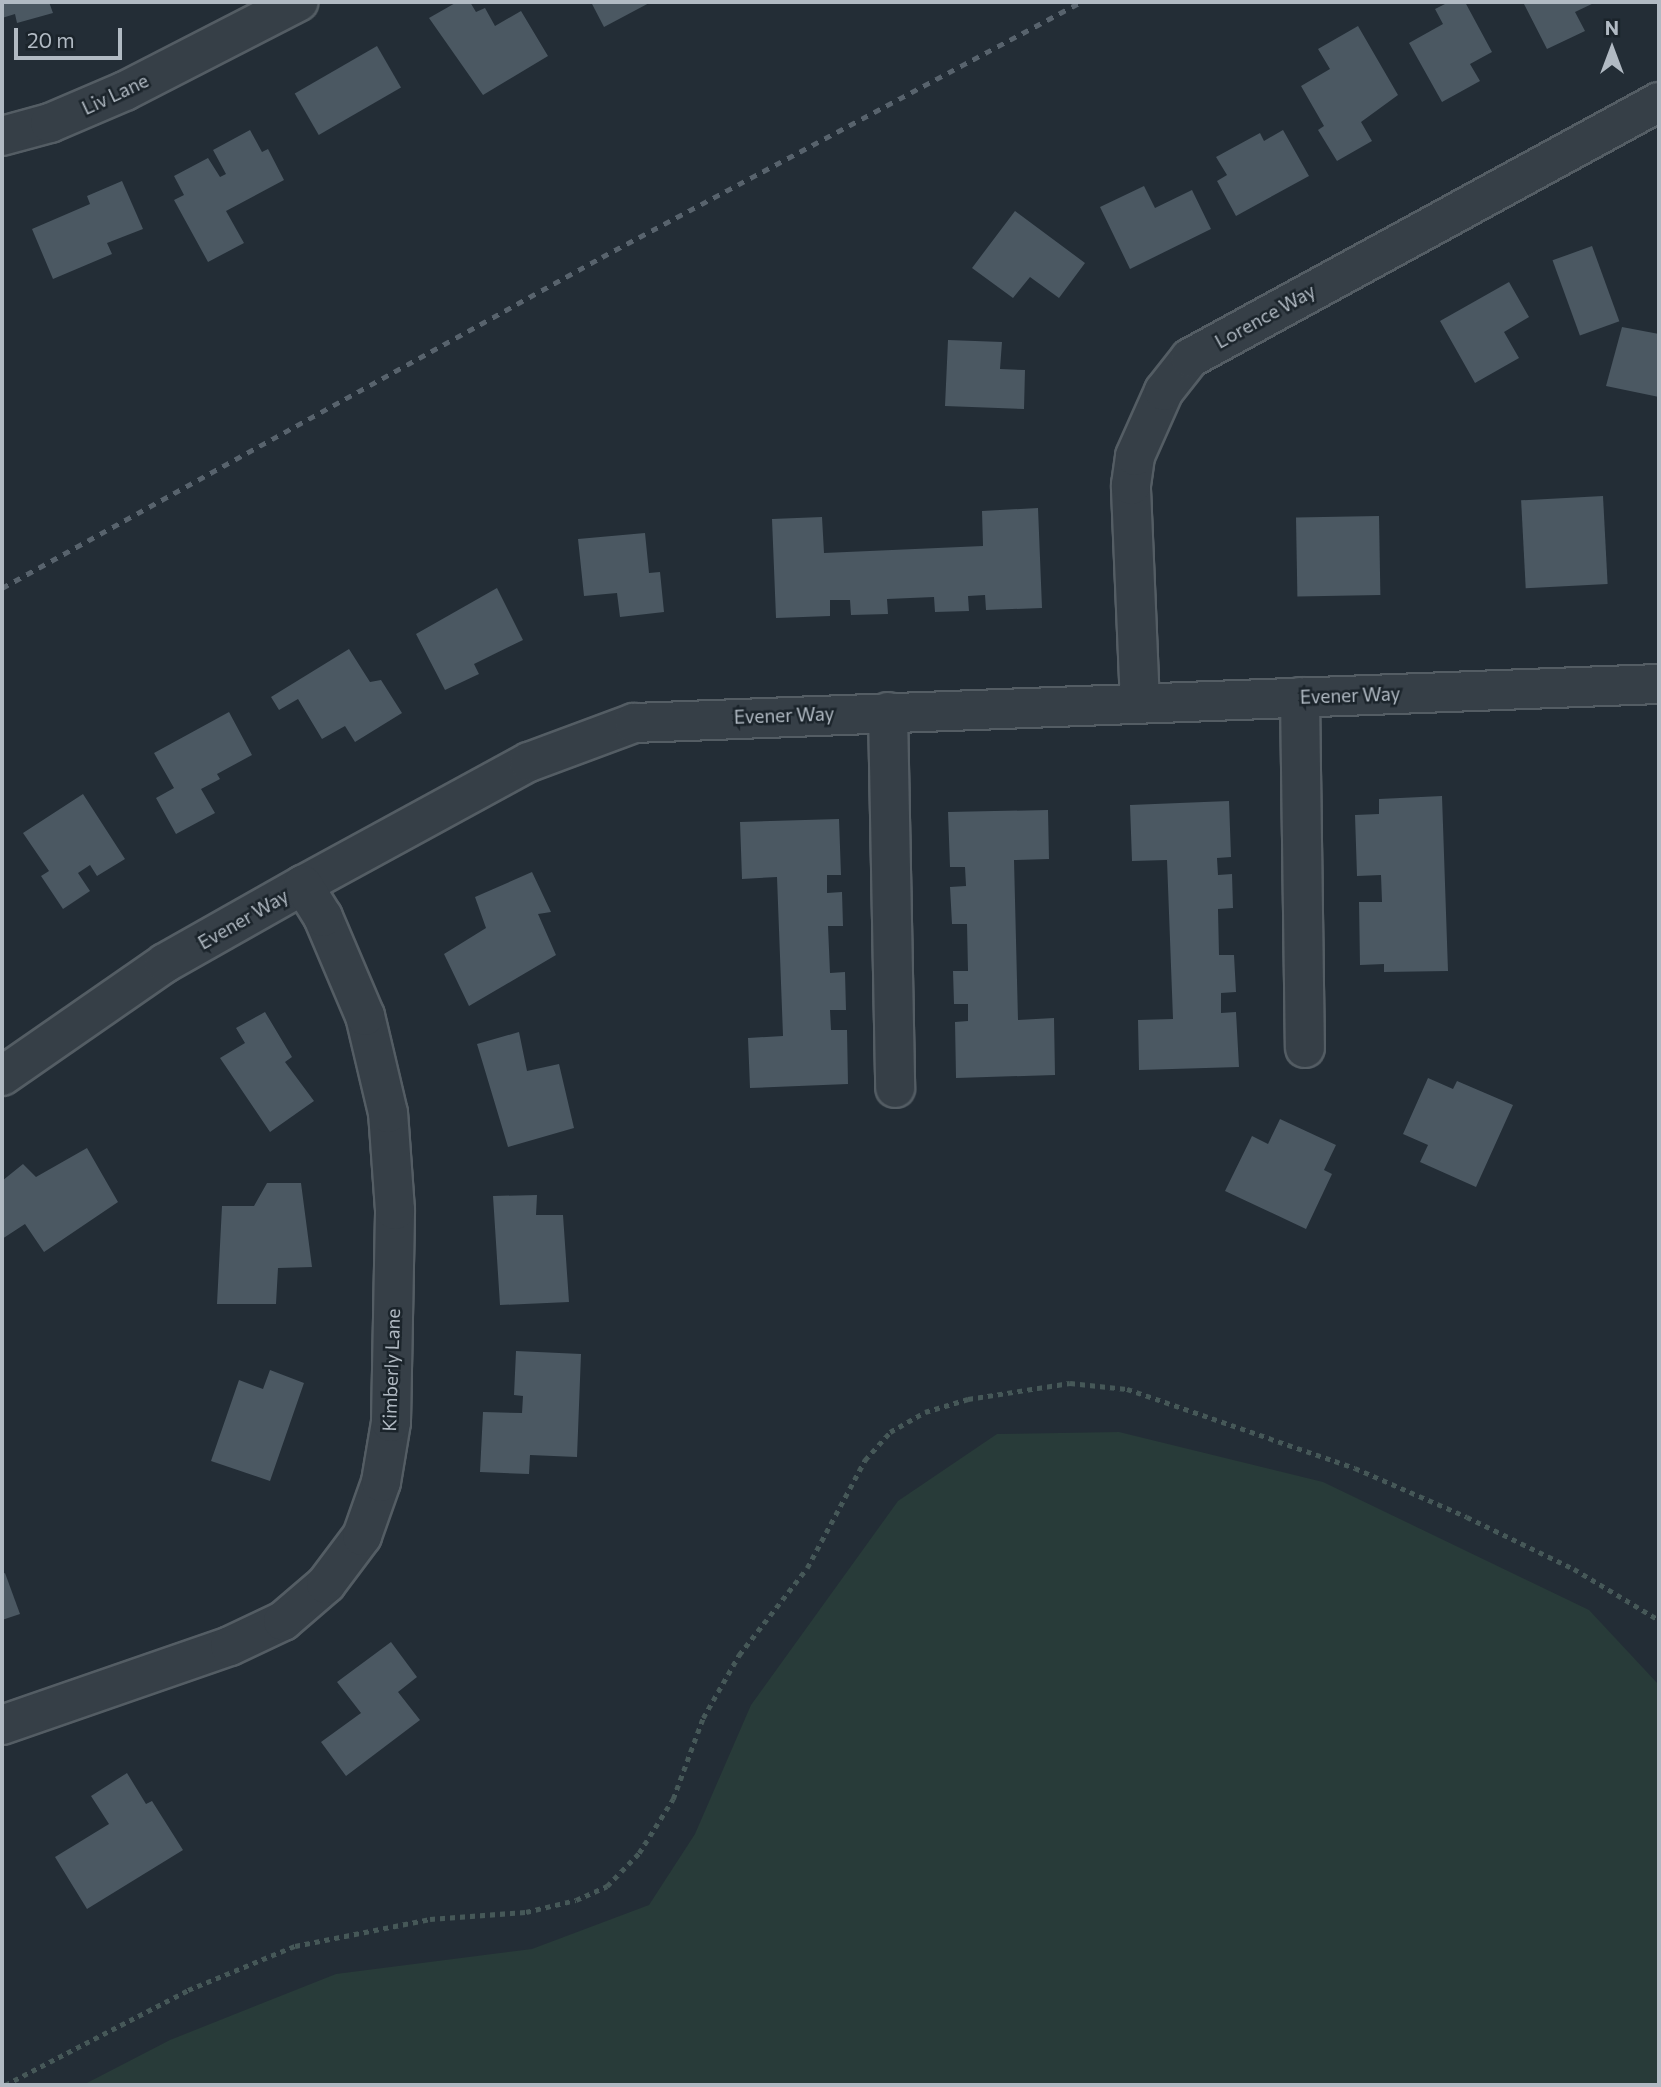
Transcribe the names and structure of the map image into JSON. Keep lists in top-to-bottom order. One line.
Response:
{"streets":{"street":["Liv Lane","Lorence Way","Evener Way","Kimberly Lane"]},"crossings":[["Lorence Way","Evener Way"],["Evener Way","Kimberly Lane"]],"scale_bar":"20 m","north":"top"}
